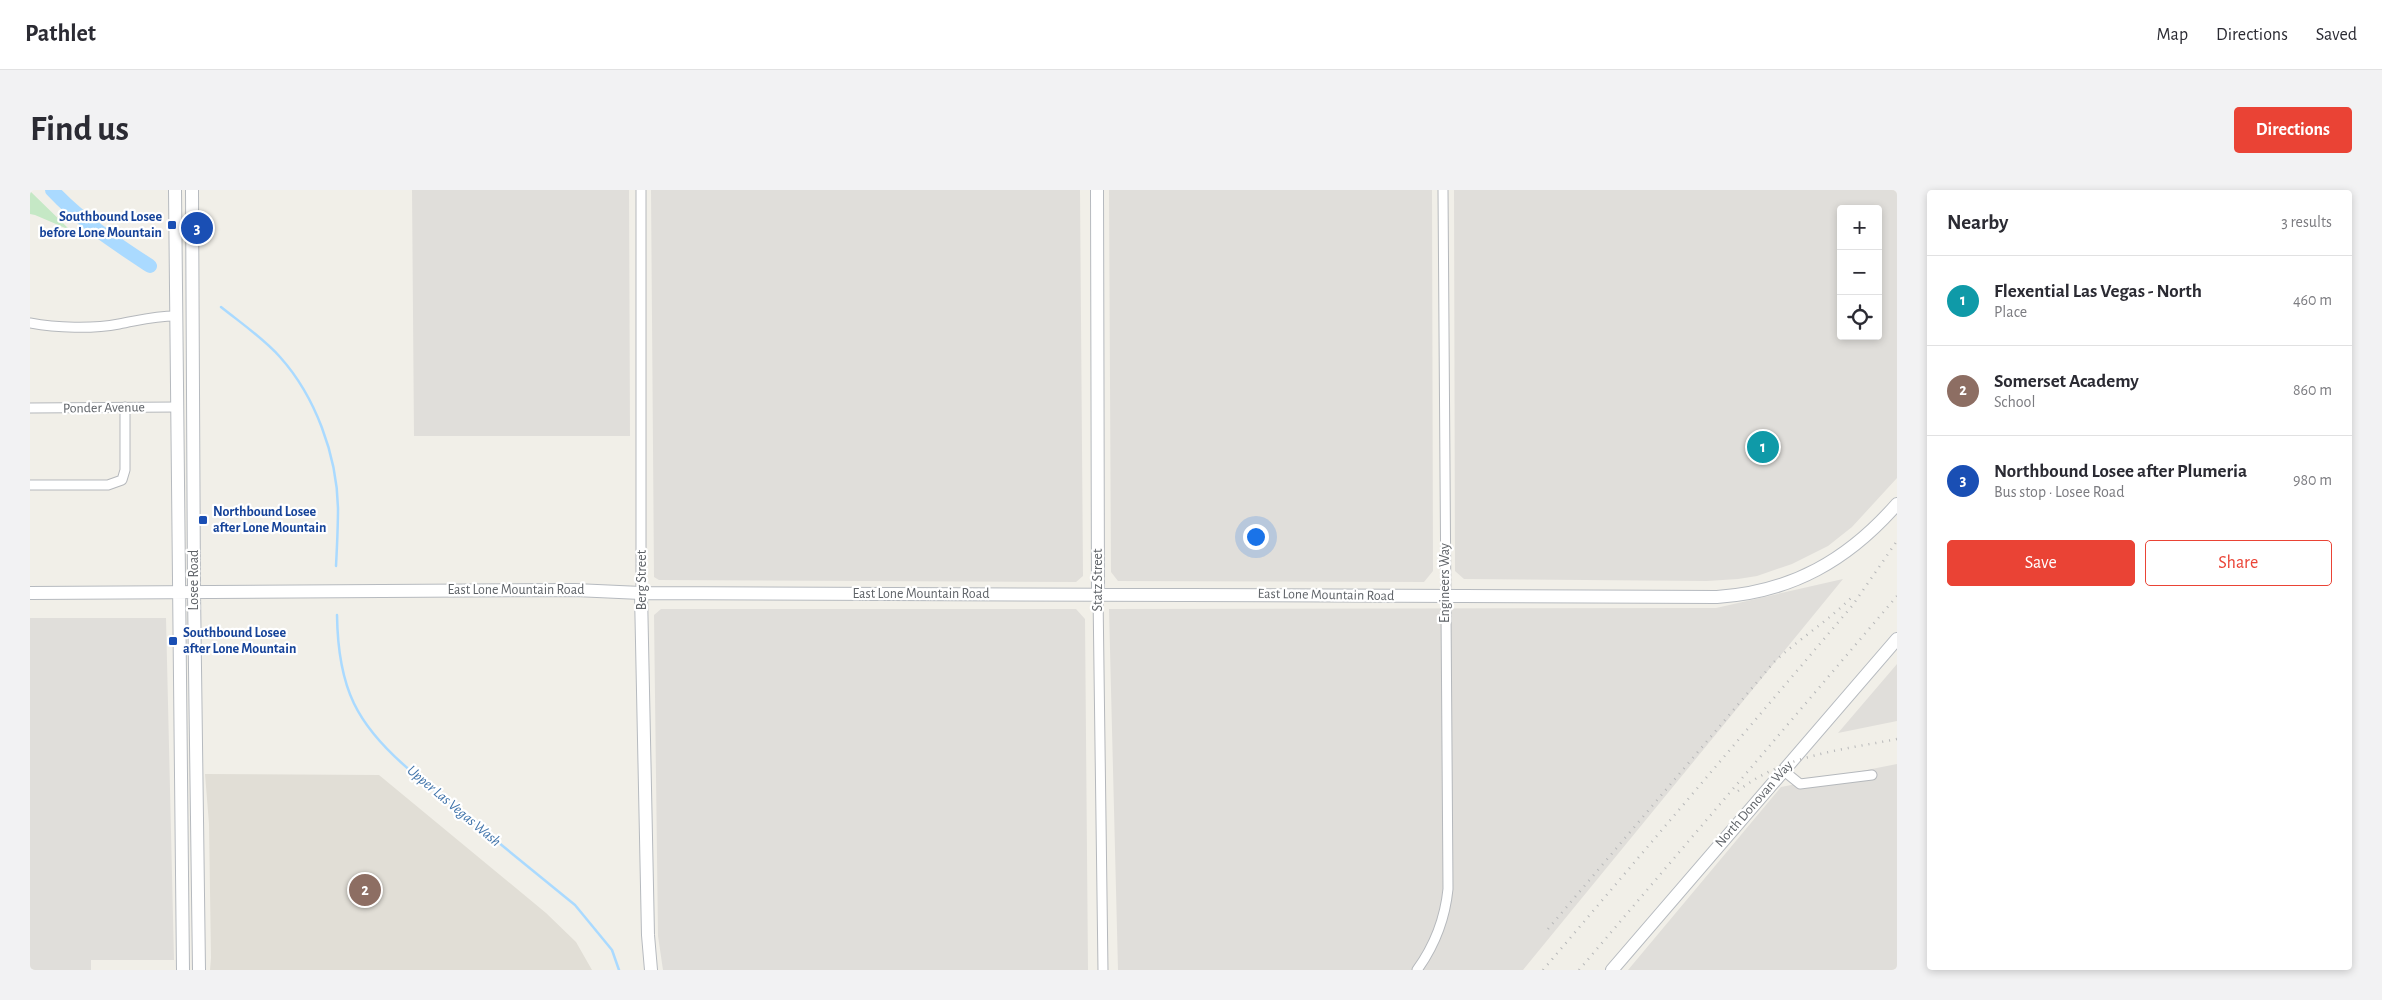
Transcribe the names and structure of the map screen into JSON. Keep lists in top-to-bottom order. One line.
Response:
{"streets":{"street":["Ponder Avenue","Losee Road","Berg Street","Statz Street","Engineers Way","East Lone Mountain Road","North Donovan Way"]},"crossings":[["Ponder Avenue","Losee Road"],["Losee Road","East Lone Mountain Road"],["Berg Street","East Lone Mountain Road"],["Statz Street","East Lone Mountain Road"],["Engineers Way","East Lone Mountain Road"]],"water":["Upper Las Vegas Wash"],"places":{"transit":["Southbound Losee before Lone Mountain","Northbound Losee after Lone Mountain","Southbound Losee after Lone Mountain"]},"page":{"header":"Pathlet","nav":["Map","Directions","Saved"],"buttons":["Directions",["Save","Share"]],"title":"Find us","heading":["Nearby","3 results"],"map_buttons":["+","−"],"pins":["3","1","2"],"list":[{"mark":"1","name":"Flexential Las Vegas - North","note":"Place","value":"460 m"},{"mark":"2","name":"Somerset Academy","note":"School","value":"860 m"},{"mark":"3","name":"Northbound Losee after Plumeria","note":"Bus stop · Losee Road","value":"980 m"}]}}
